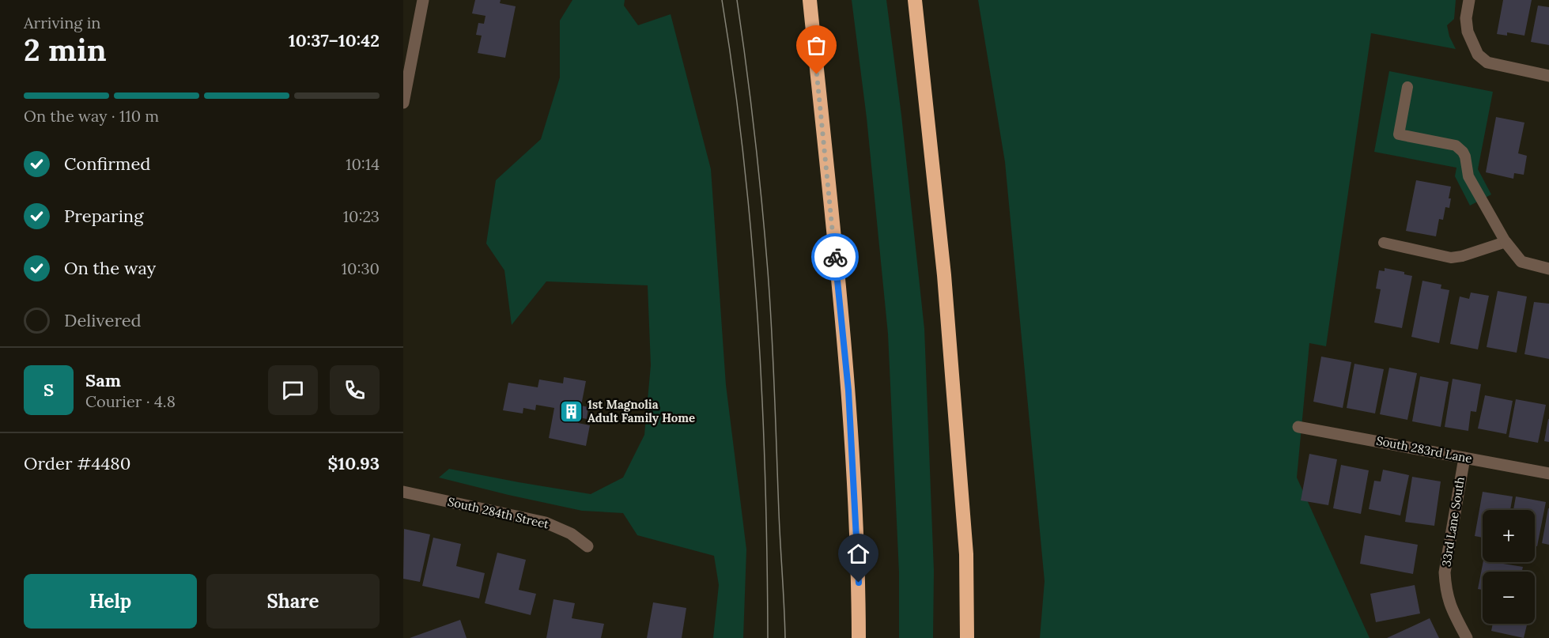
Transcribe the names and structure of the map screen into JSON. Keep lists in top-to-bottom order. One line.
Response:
{"streets":{"street":["South 283rd Lane","South 284th Street","33rd Lane South"]},"crossings":[["South 283rd Lane","33rd Lane South"]],"places":{"building":["1st Magnolia Adult Family Home"]},"page":{"heading":["2 min","Arriving in","10:37–10:42"],"panel":["Sam","Courier · 4.8","Order #4480","$10.93"],"bar":"On the way · 110 m","list":[["Confirmed","10:14"],["Preparing","10:23"],["On the way","10:30"],"Delivered"],"round":"S","map_buttons":["+","−"],"buttons":["Help","Share"]}}
